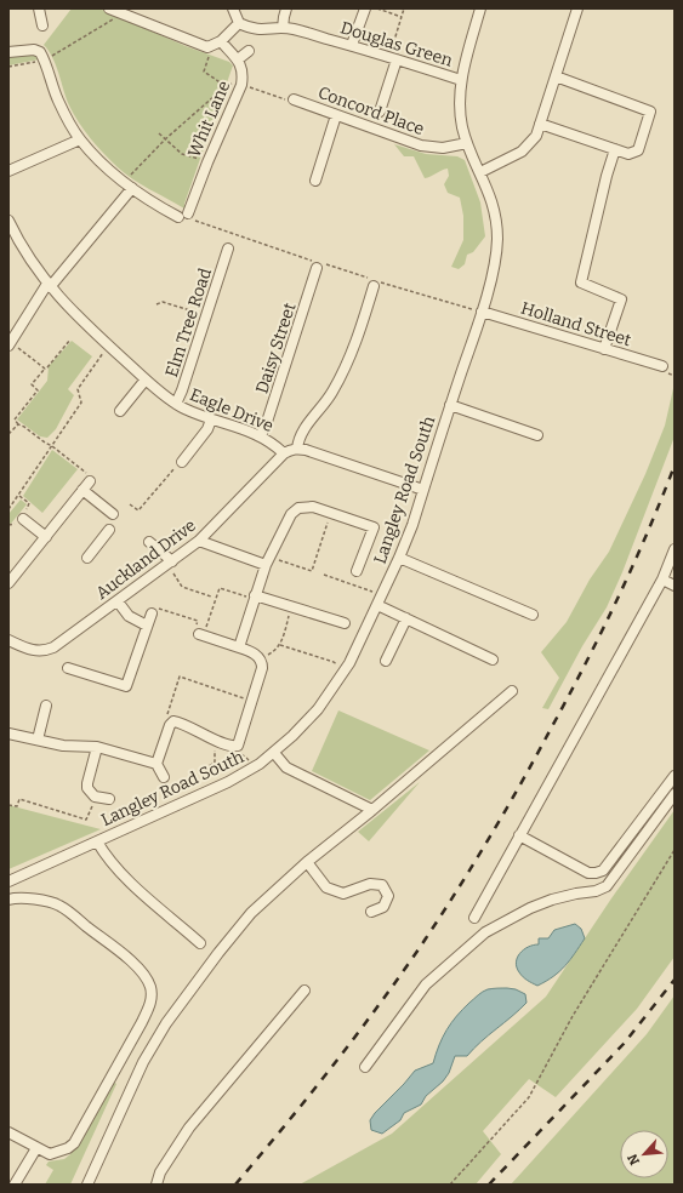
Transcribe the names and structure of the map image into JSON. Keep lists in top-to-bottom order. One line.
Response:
{"streets":{"street":["Douglas Green","Concord Place","Whit Lane","Elm Tree Road","Holland Street","Daisy Street","Eagle Drive","Langley Road South","Auckland Drive"]},"crossings":[["Douglas Green","Langley Road South"],["Concord Place","Langley Road South"],["Elm Tree Road","Eagle Drive"],["Holland Street","Langley Road South"],["Daisy Street","Eagle Drive"],["Eagle Drive","Auckland Drive"]],"north":"bottom left"}
